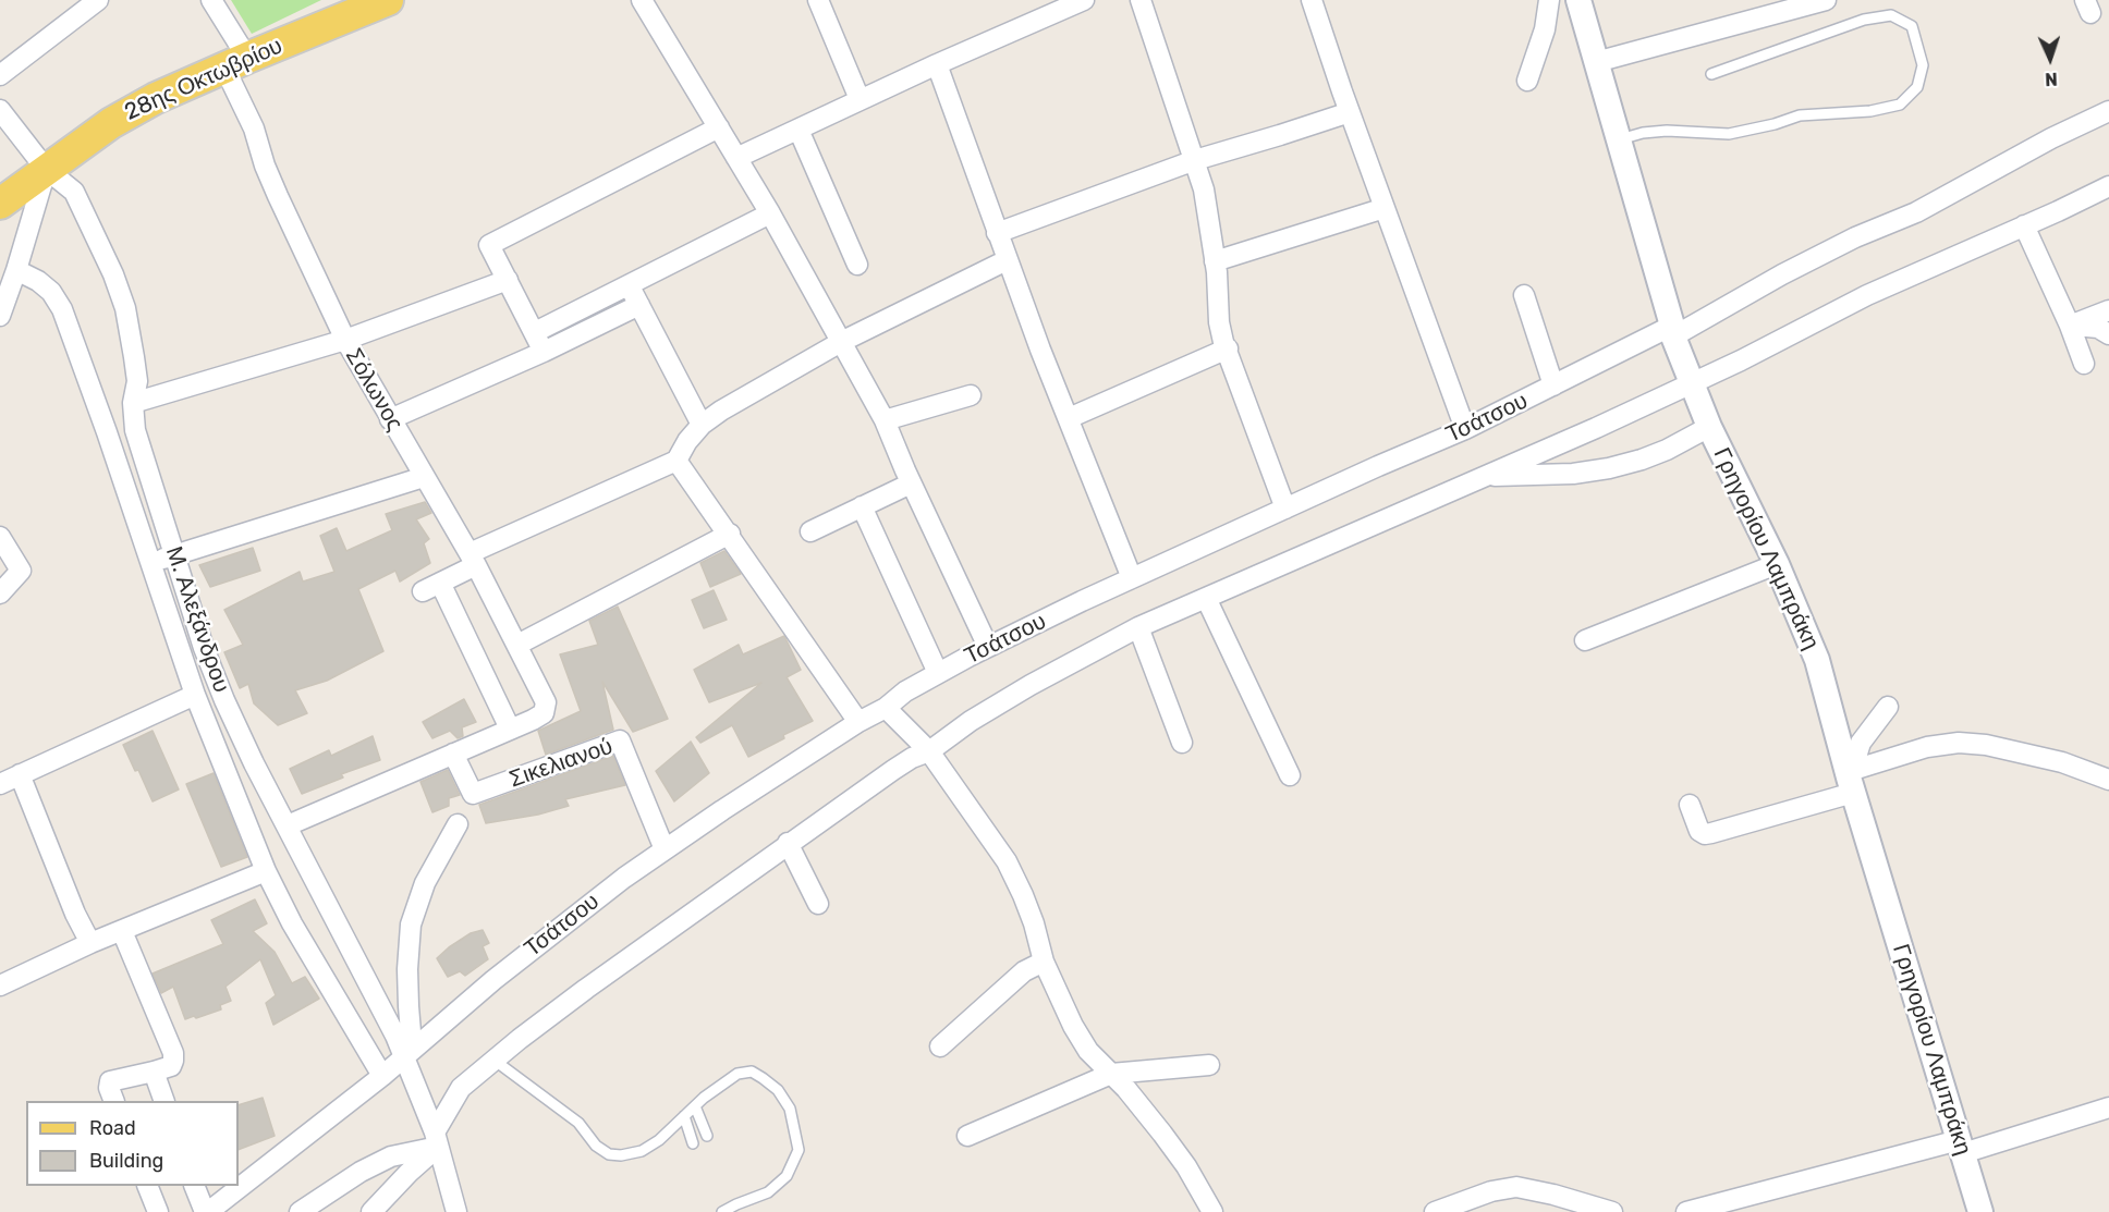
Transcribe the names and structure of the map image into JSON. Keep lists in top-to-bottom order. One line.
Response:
{"streets":{"main road":["28ης Οκτωβρίου"],"street":["Σόλωνος","Τσάτσου","Γρηγορίου Λαμπράκη","Μ. Αλεξάνδρου","Σικελιανού"]},"crossings":[["28ης Οκτωβρίου","Σόλωνος"],["28ης Οκτωβρίου","Μ. Αλεξάνδρου"],["Τσάτσου","Γρηγορίου Λαμπράκη"],["Τσάτσου","Μ. Αλεξάνδρου"],["Τσάτσου","Σικελιανού"]],"legend":["Road","Building"],"north":"bottom"}
